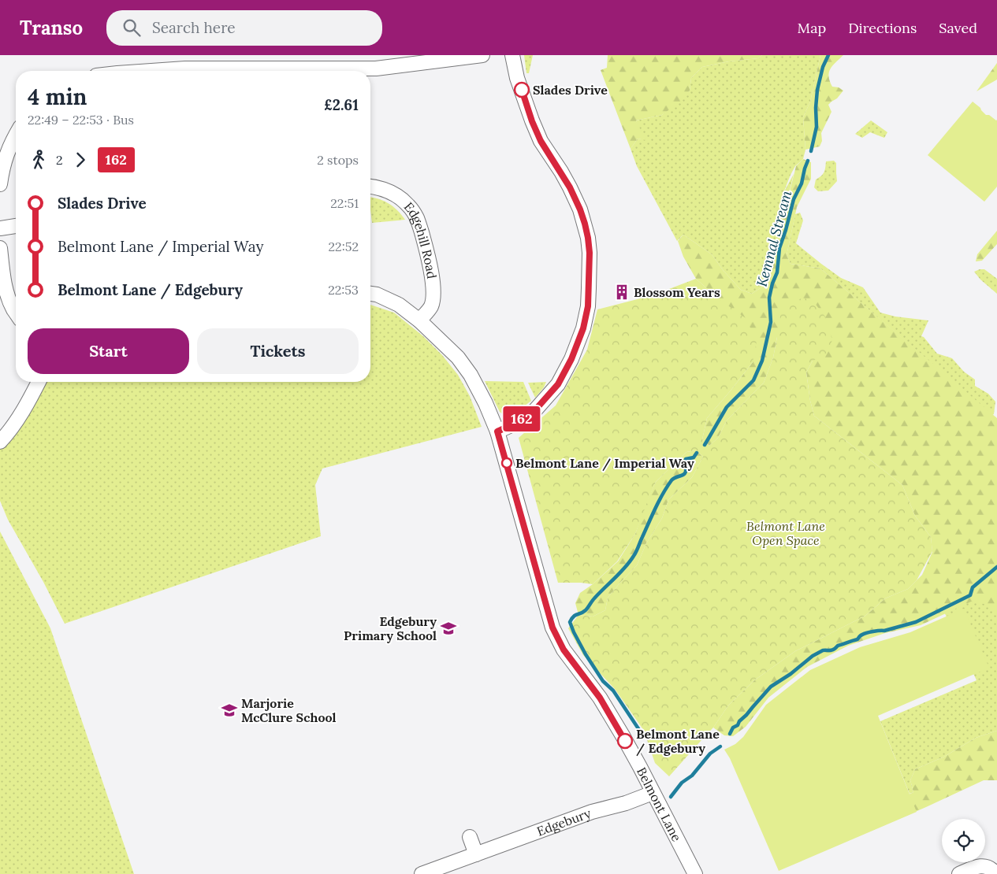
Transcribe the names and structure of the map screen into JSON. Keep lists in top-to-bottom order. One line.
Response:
{"streets":{"street":["Edgehill Road","Belmont Lane","Edgebury"]},"crossings":[["Belmont Lane","Edgebury"]],"water":["Kemnal Stream"],"parks":["Belmont Lane Open Space"],"places":{"other":["Slades Drive","Belmont Lane / Imperial Way","Belmont Lane / Edgebury"],"building":["Blossom Years"],"school or university":["Edgebury Primary School","Marjorie McClure School"]},"lines":["bus line 162"],"page":{"header":"Transo","search":"Search here","nav":["Map","Directions","Saved"],"on_map":"162","heading":["4 min","22:49 – 22:53 · Bus","£2.61"],"legs":["2","162","2 stops"],"list":[{"name":"Slades Drive","value":"22:51"},{"name":"Belmont Lane / Imperial Way","value":"22:52"},{"name":"Belmont Lane / Edgebury","value":"22:53"}],"buttons":["Start","Tickets"]}}
